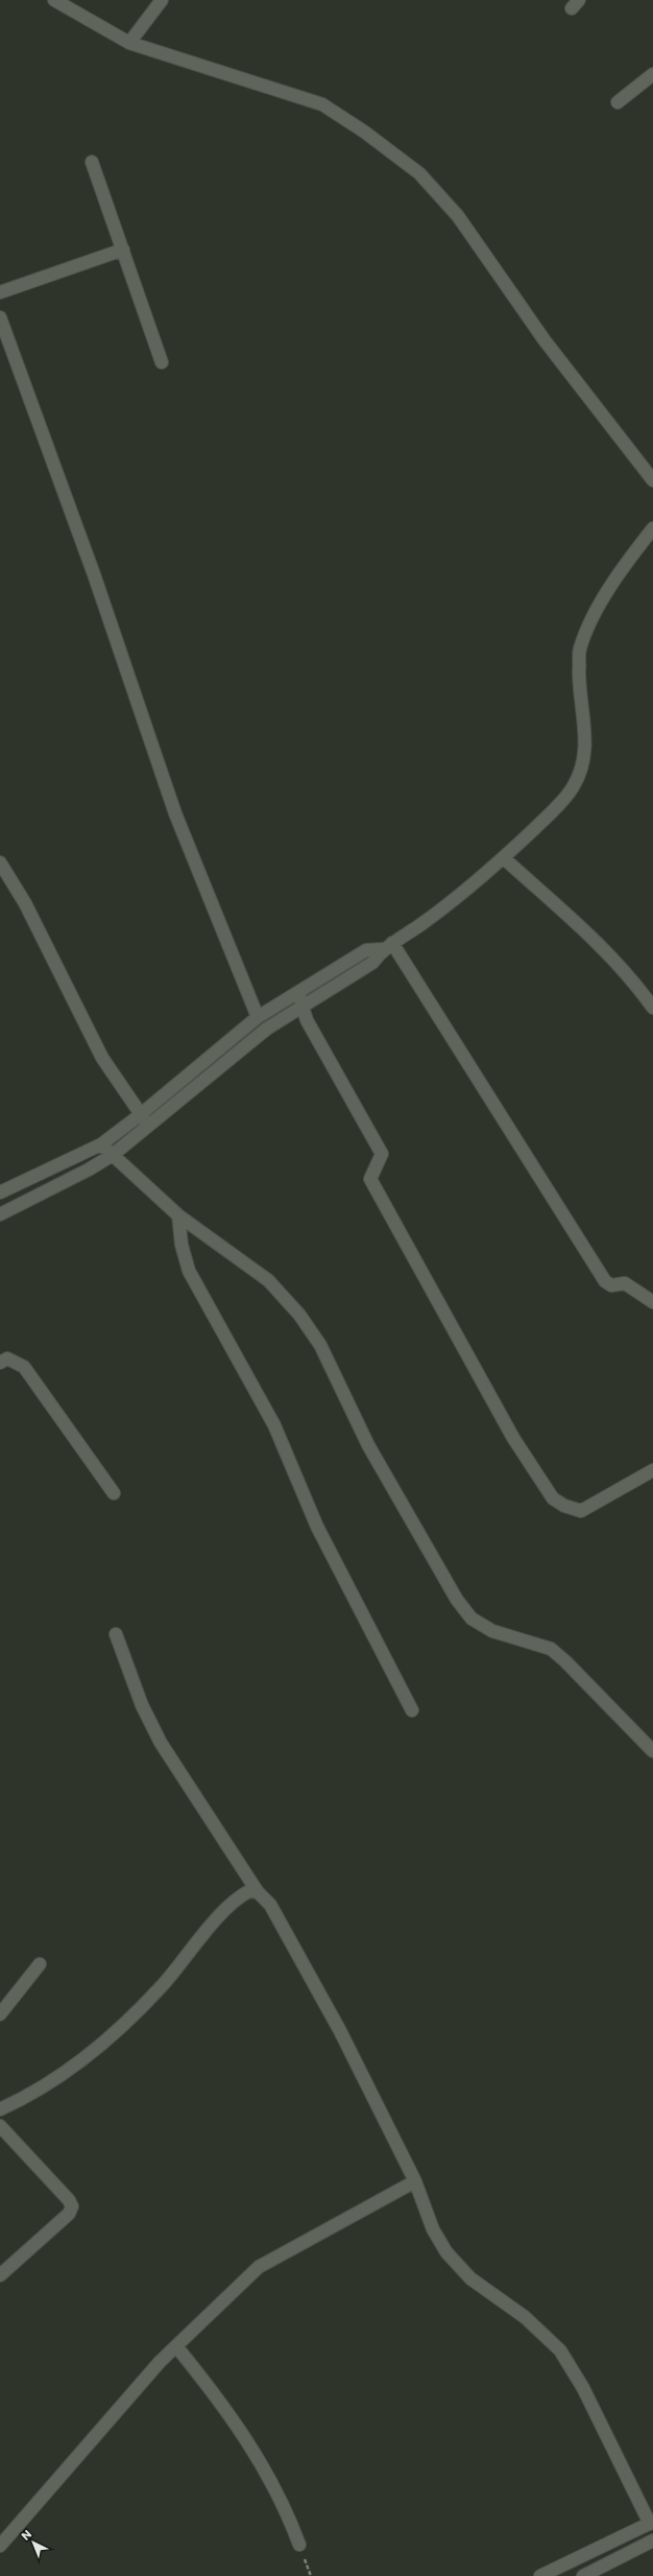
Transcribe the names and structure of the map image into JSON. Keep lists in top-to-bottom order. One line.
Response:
{"north":"top left"}
